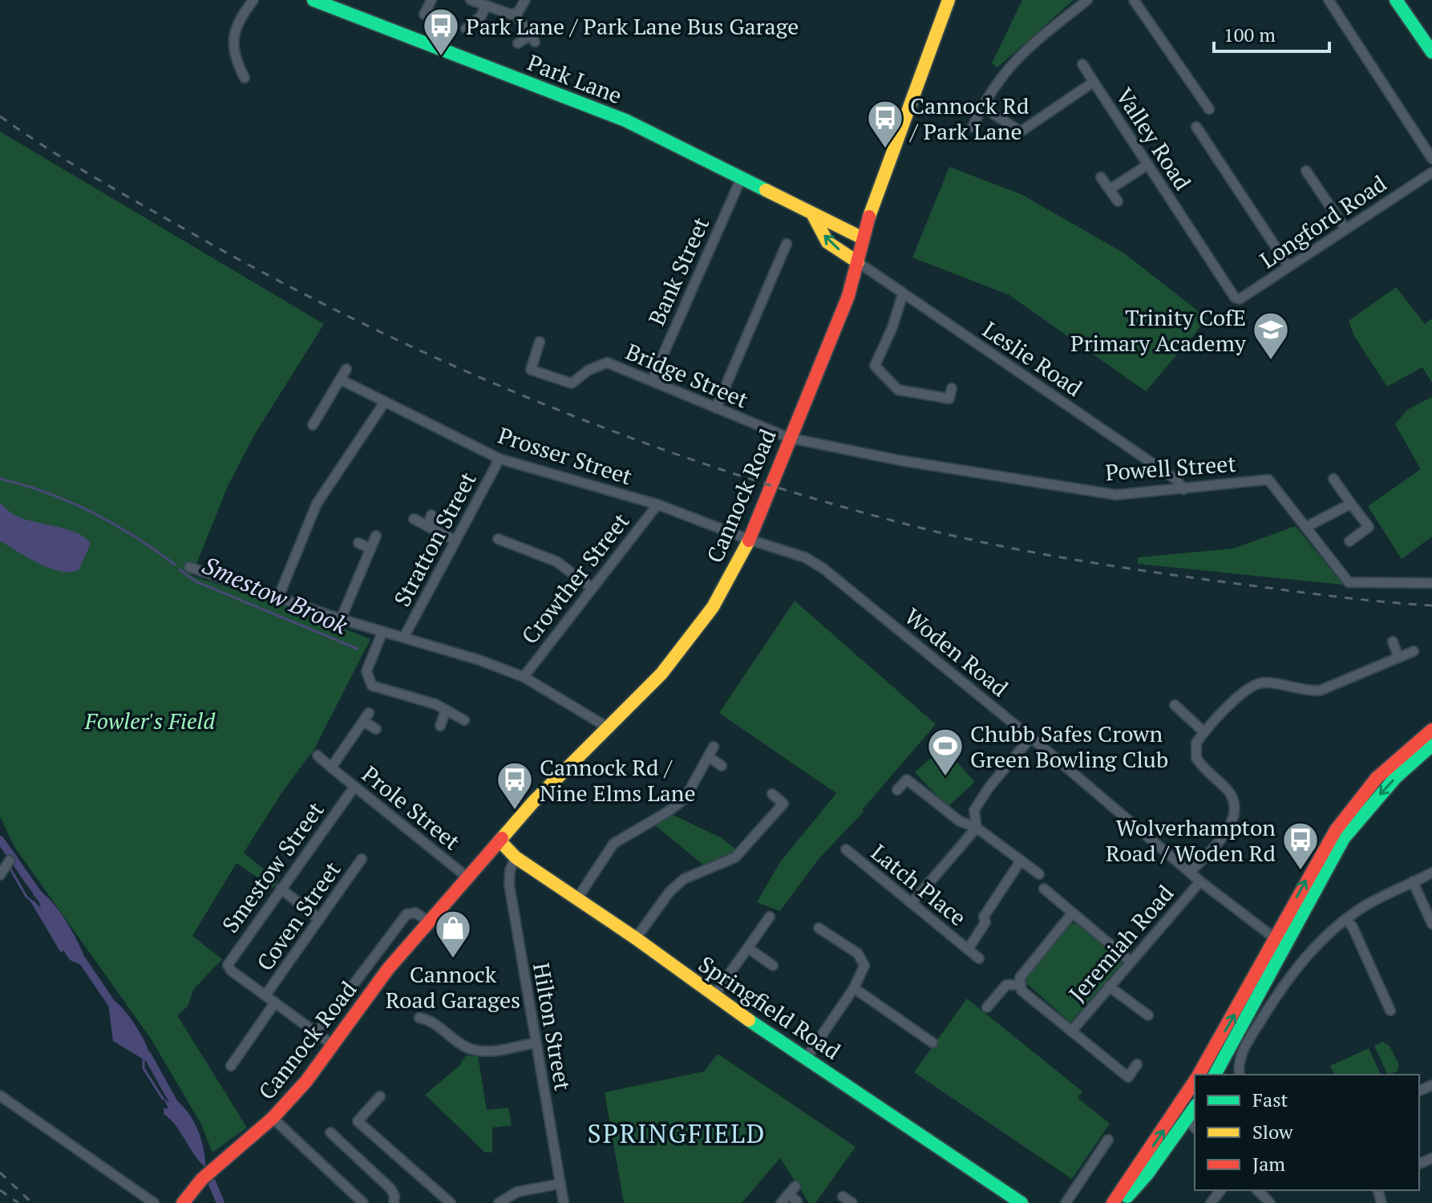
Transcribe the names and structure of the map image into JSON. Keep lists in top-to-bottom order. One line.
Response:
{"streets":{"main road":["Park Lane","Cannock Road","Springfield Road"],"street":["Valley Road","Longford Road","Bank Street","Leslie Road","Bridge Street","Prosser Street","Powell Street","Stratton Street","Crowther Street","Woden Road","Prole Street","Smestow Street","Latch Place","Coven Street","Jeremiah Road","Hilton Street"]},"crossings":[["Park Lane","Bank Street"],["Park Lane","Cannock Road"],["Valley Road","Longford Road"],["Bank Street","Bridge Street"],["Leslie Road","Powell Street"],["Leslie Road","Cannock Road"],["Bridge Street","Powell Street"],["Bridge Street","Cannock Road"],["Prosser Street","Cannock Road"],["Prosser Street","Stratton Street"],["Prosser Street","Crowther Street"],["Prosser Street","Woden Road"],["Powell Street","Cannock Road"],["Cannock Road","Woden Road"],["Cannock Road","Prole Street"],["Cannock Road","Springfield Road"],["Woden Road","Jeremiah Road"],["Prole Street","Smestow Street"],["Smestow Street","Coven Street"],["Springfield Road","Hilton Street"]],"districts":["SPRINGFIELD"],"water":["Smestow Brook"],"parks":["Fowler's Field"],"places":{"bus stop":["Park Lane / Park Lane Bus Garage","Cannock Rd / Park Lane","Cannock Rd / Nine Elms Lane","Wolverhampton Road / Woden Rd"],"school or university":["Trinity CofE Primary Academy"],"sports":["Chubb Safes Crown Green Bowling Club"],"shop":["Cannock Road Garages"]},"legend":["Fast","Slow","Jam"],"scale_bar":"100 m"}
